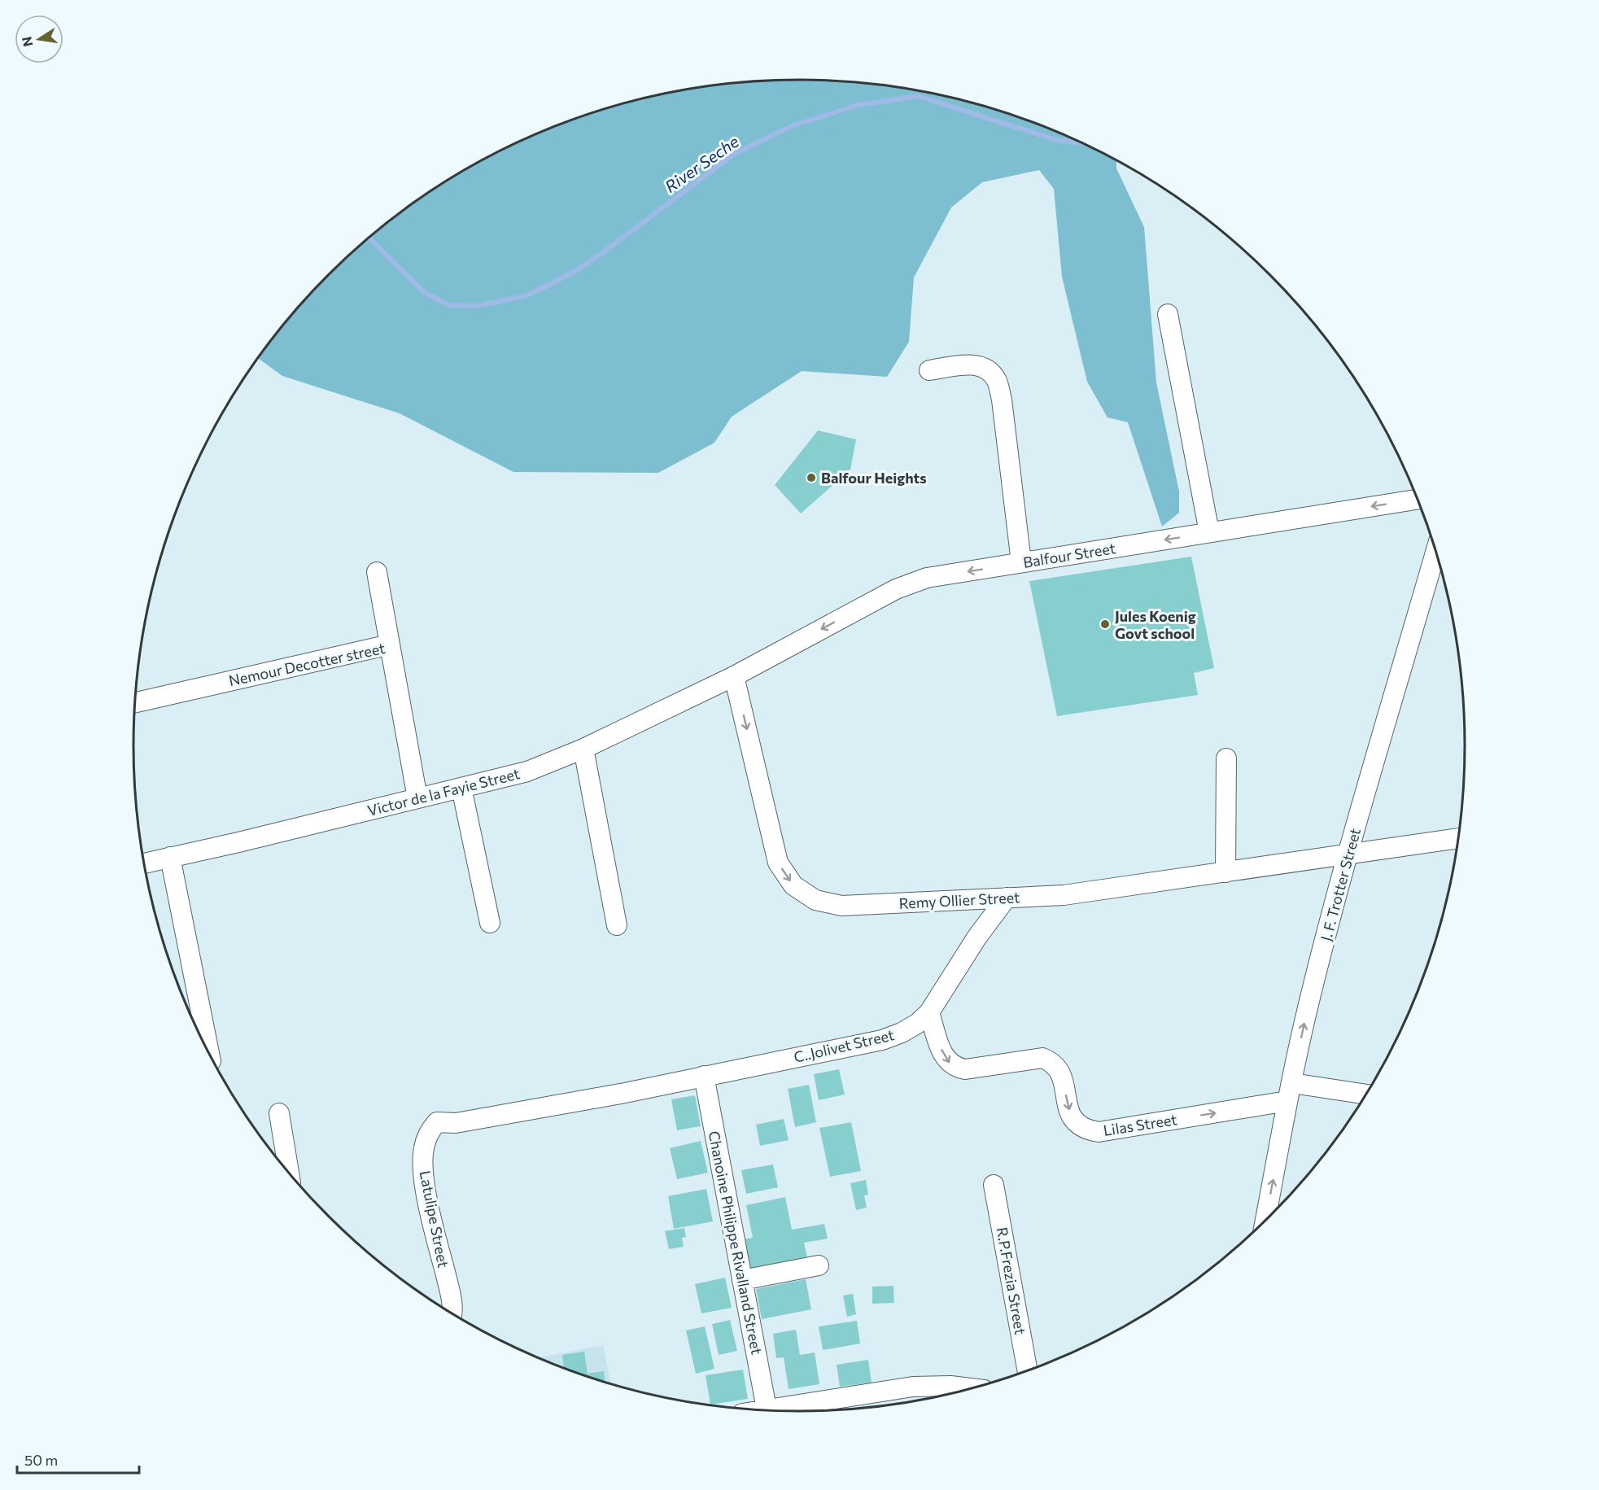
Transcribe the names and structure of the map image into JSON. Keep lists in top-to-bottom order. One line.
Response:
{"streets":{"street":["Balfour Street","Nemour Decotter street","Victor de la Fayie Street","J. F. Trotter Street","Remy Ollier Street","C..Jolivet Street","Lilas Street","Latulipe Street","Chanoine Philippe Rivalland Street","R.P.Frezia Street"]},"crossings":[["Balfour Street","Victor de la Fayie Street"],["Balfour Street","Remy Ollier Street"],["Nemour Decotter street","Victor de la Fayie Street"],["Victor de la Fayie Street","Remy Ollier Street"],["J. F. Trotter Street","Remy Ollier Street"],["J. F. Trotter Street","Lilas Street"],["Remy Ollier Street","C..Jolivet Street"],["C..Jolivet Street","Lilas Street"],["C..Jolivet Street","Latulipe Street"],["C..Jolivet Street","Chanoine Philippe Rivalland Street"]],"one_way":["Balfour Street","J. F. Trotter Street","Remy Ollier Street","Lilas Street"],"water":["River Seche"],"places":["Balfour Heights","Jules Koenig Govt school"],"scale_bar":"50 m","north":"left"}
